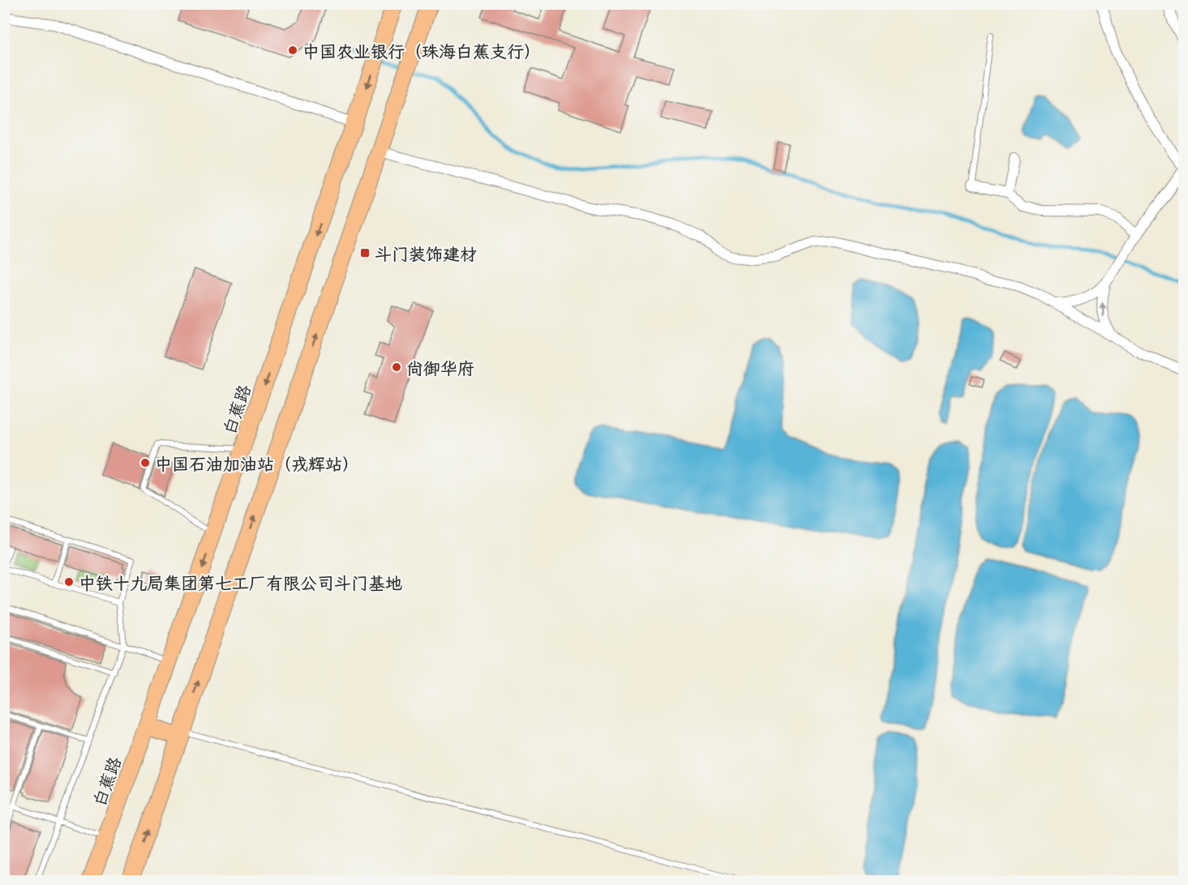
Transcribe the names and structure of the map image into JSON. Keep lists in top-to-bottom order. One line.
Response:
{"streets":{"main road":["白蕉路"]},"places":{"other":["中国农业银行（珠海白蕉支行）","尚御华府","中国石油加油站（戎辉站）","中铁十九局集团第七工厂有限公司斗门基地"],"transit":["斗门装饰建材"]}}
